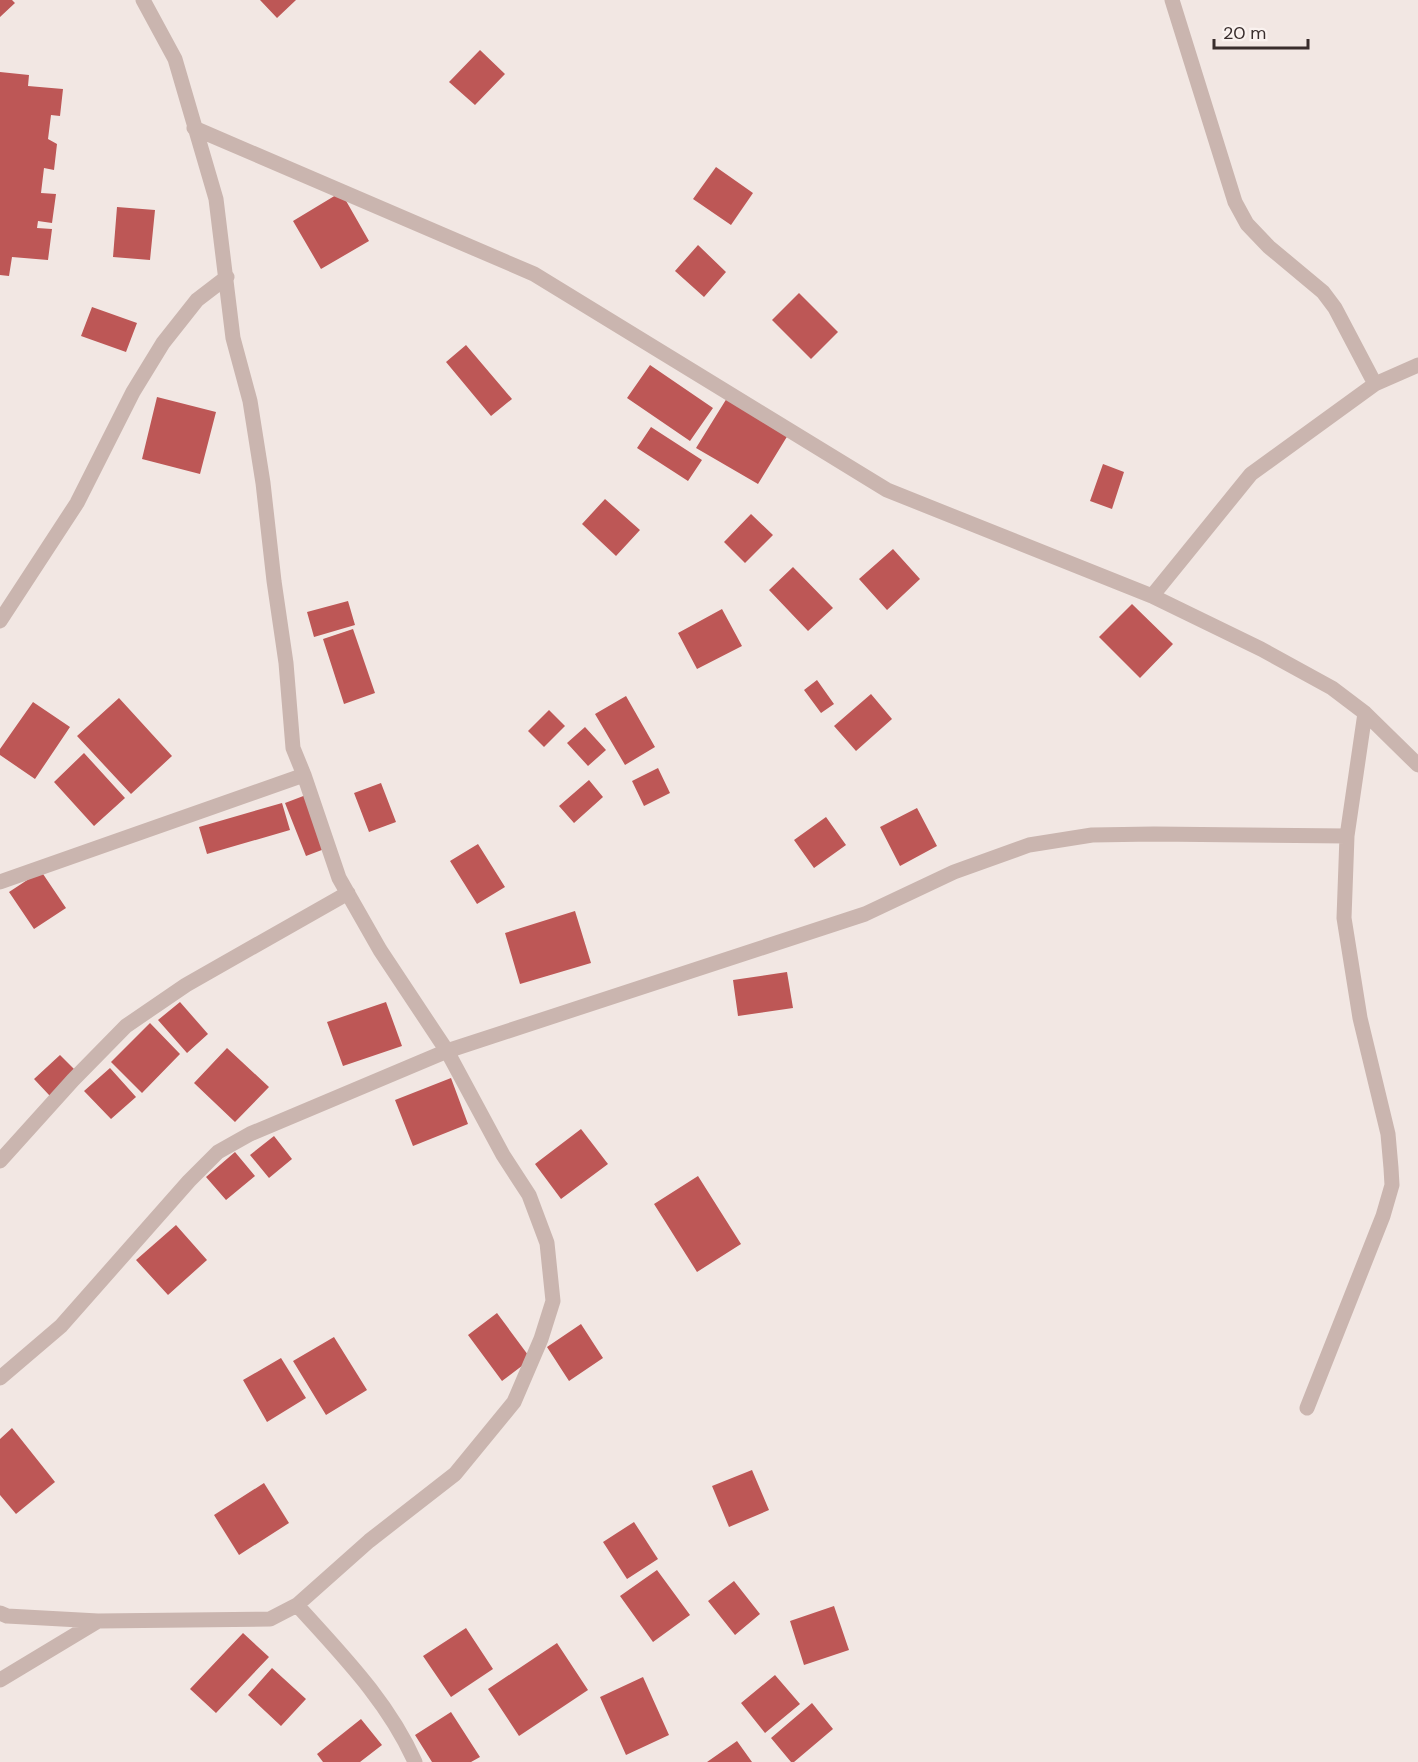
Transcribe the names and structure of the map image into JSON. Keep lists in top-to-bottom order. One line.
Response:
{"scale_bar":"20 m"}
